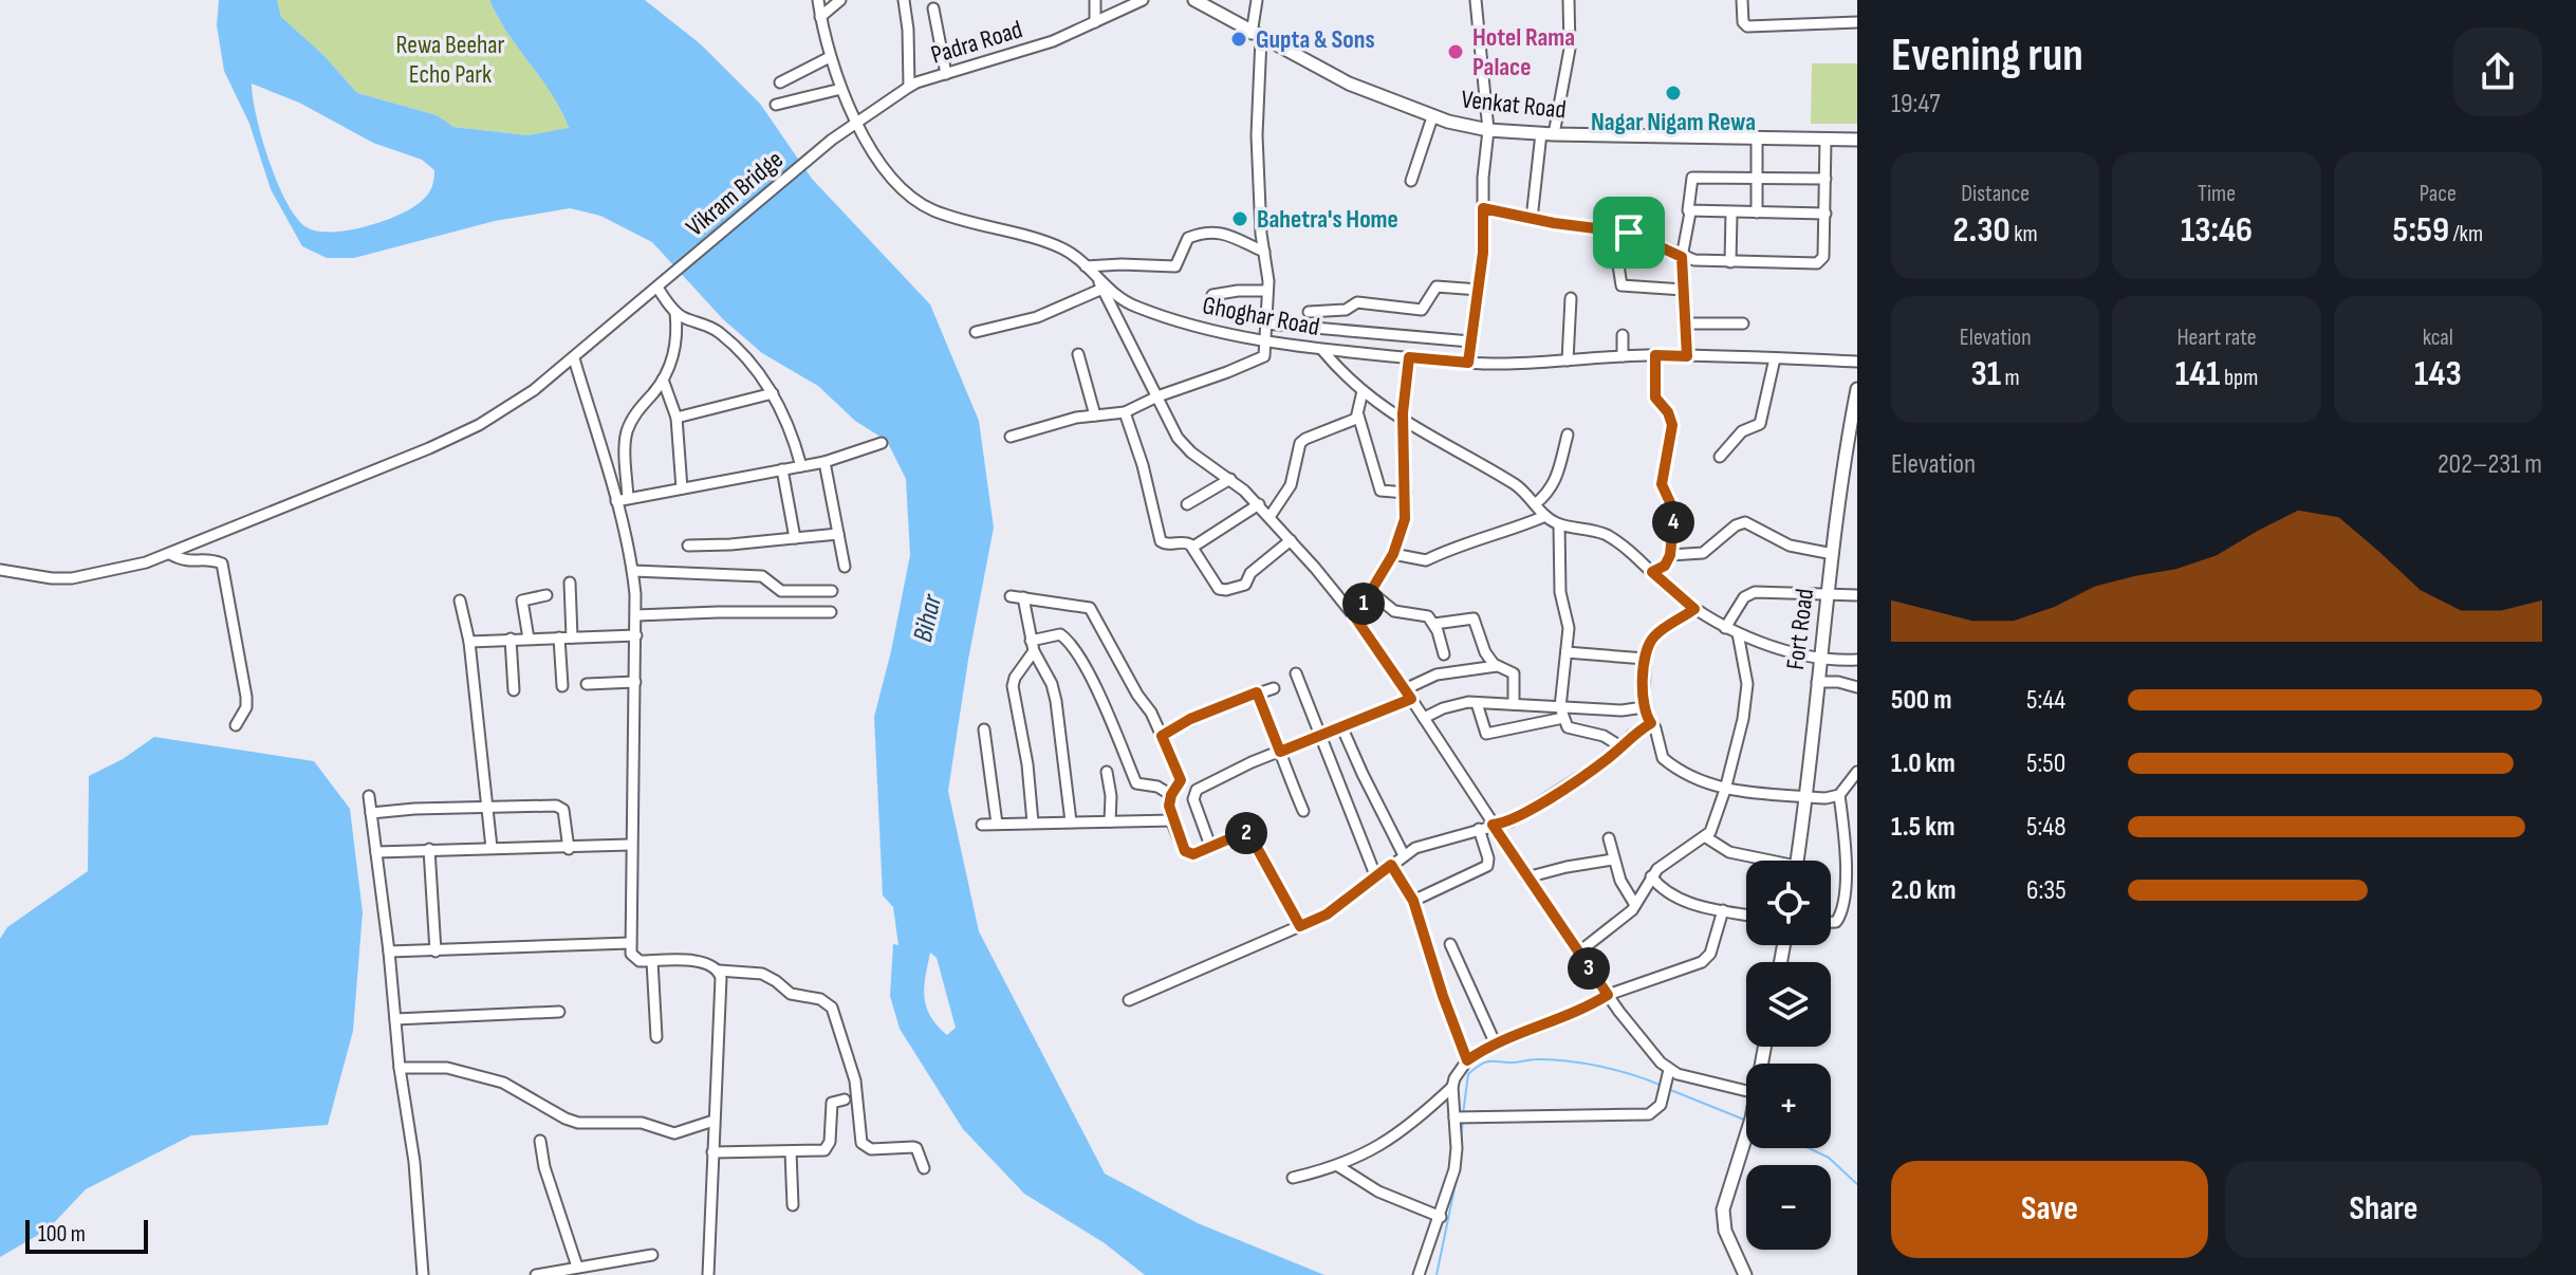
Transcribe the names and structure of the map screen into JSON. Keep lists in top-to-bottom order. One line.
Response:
{"streets":{"main road":["Venkat Road","Fort Road"],"street":["Padra Road","Vikram Bridge","Ghoghar Road"]},"crossings":[["Padra Road","Vikram Bridge"],["Padra Road","Ghoghar Road"]],"water":["Bihar"],"parks":["Rewa Beehar Echo Park"],"places":["Gupta & Sons","Hotel Rama Palace","Nagar Nigam Rewa","Bahetra's Home"],"scale_bar":"100 m","page":{"heading":["Evening run","19:47"],"stats":[["Distance","2.30 km"],["Time","13:46"],["Pace","5:59 /km"],["Elevation","31 m"],["Heart rate","141 bpm"],["kcal","143"]],"chart":["Elevation","202–231 m"],"pins":["4","1","2","3"],"list":[{"name":"500 m","note":"5:44"},{"name":"1.0 km","note":"5:50"},{"name":"1.5 km","note":"5:48"},{"name":"2.0 km","note":"6:35"}],"map_buttons":["+","−"],"buttons":["Save","Share"],"scale":"100 m"}}
